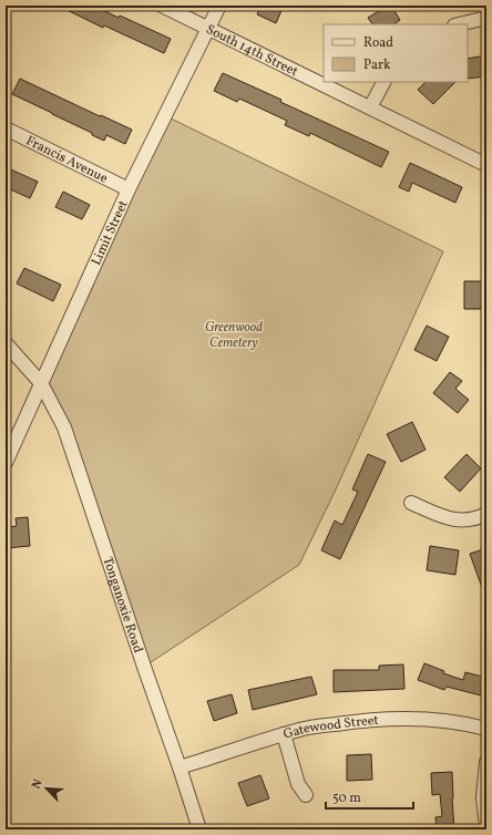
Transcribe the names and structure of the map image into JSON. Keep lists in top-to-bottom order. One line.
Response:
{"streets":{"street":["South 14th Street","Francis Avenue","Limit Street","Tonganoxie Road","Gatewood Street"]},"crossings":[["South 14th Street","Limit Street"],["Francis Avenue","Limit Street"],["Limit Street","Tonganoxie Road"],["Tonganoxie Road","Gatewood Street"]],"parks":["Greenwood Cemetery"],"legend":["Road","Park"],"scale_bar":"50 m","north":"top left"}
